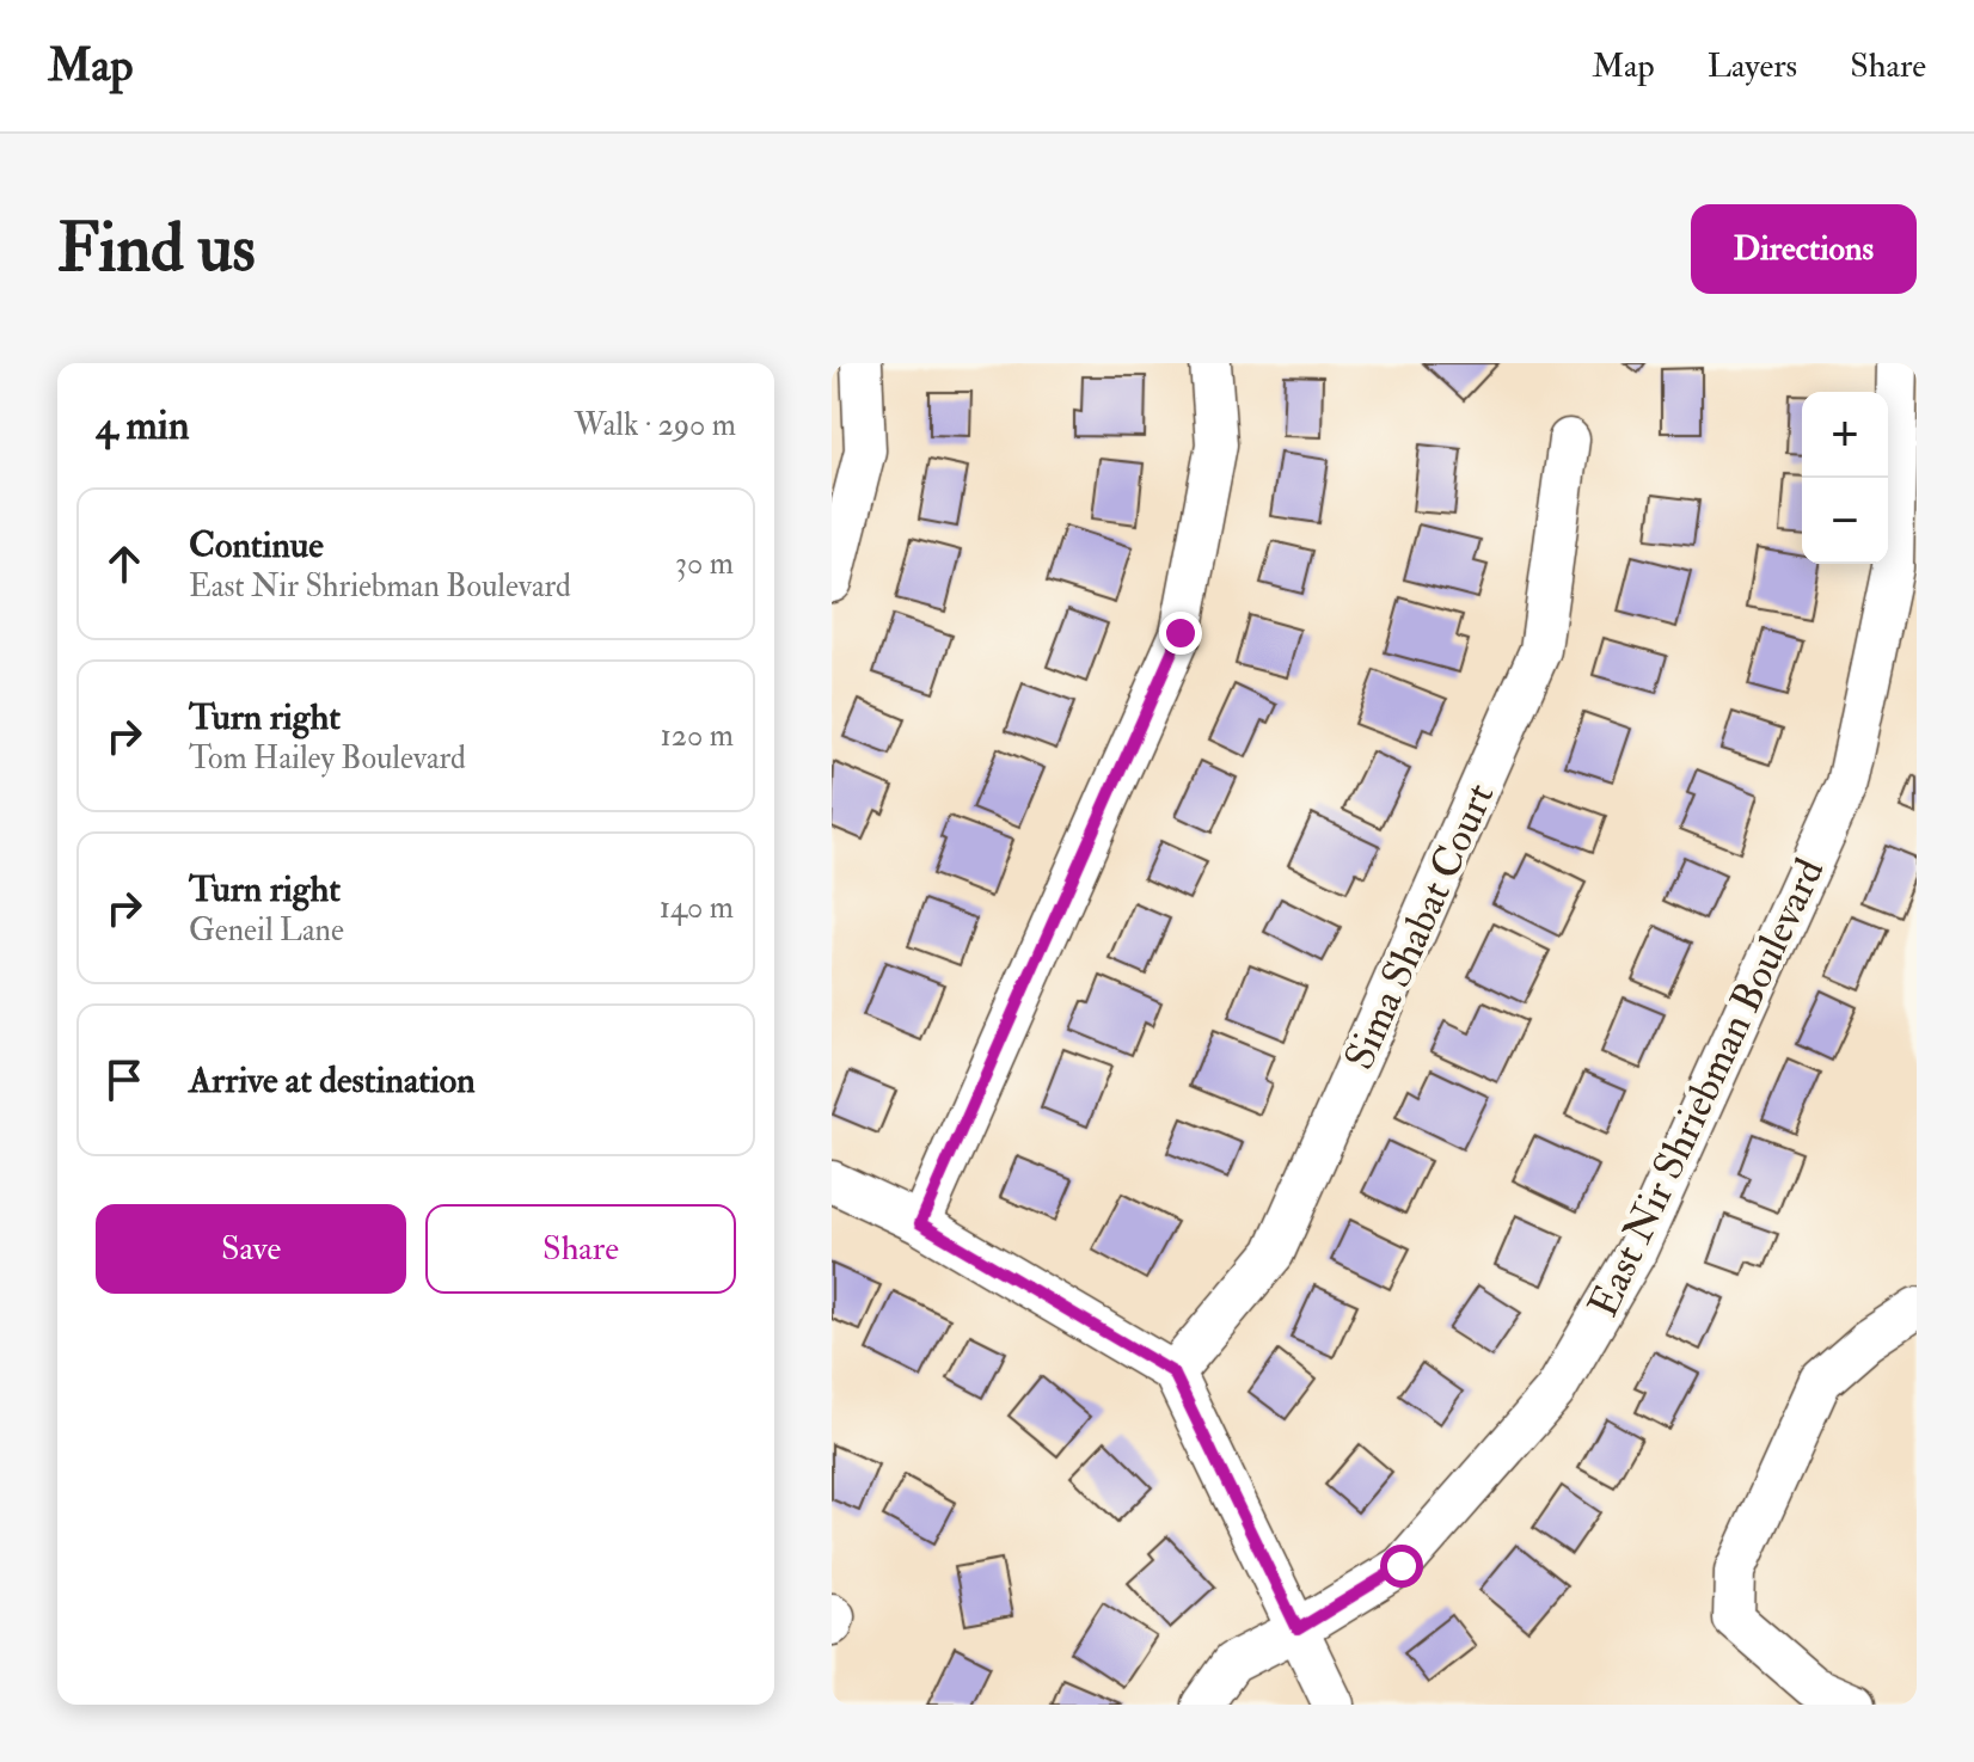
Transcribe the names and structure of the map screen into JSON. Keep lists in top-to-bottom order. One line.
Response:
{"streets":{"street":["Sima Shabat Court","East Nir Shriebman Boulevard"]},"page":{"header":"Map","nav":["Map","Layers","Share"],"buttons":["Directions",["Save","Share"]],"title":"Find us","heading":["4 min","Walk · 290 m"],"map_buttons":["+","−"],"list":[["Continue","East Nir Shriebman Boulevard","30 m"],["Turn right","Tom Hailey Boulevard","120 m"],["Turn right","Geneil Lane","140 m"],"Arrive at destination"]}}
